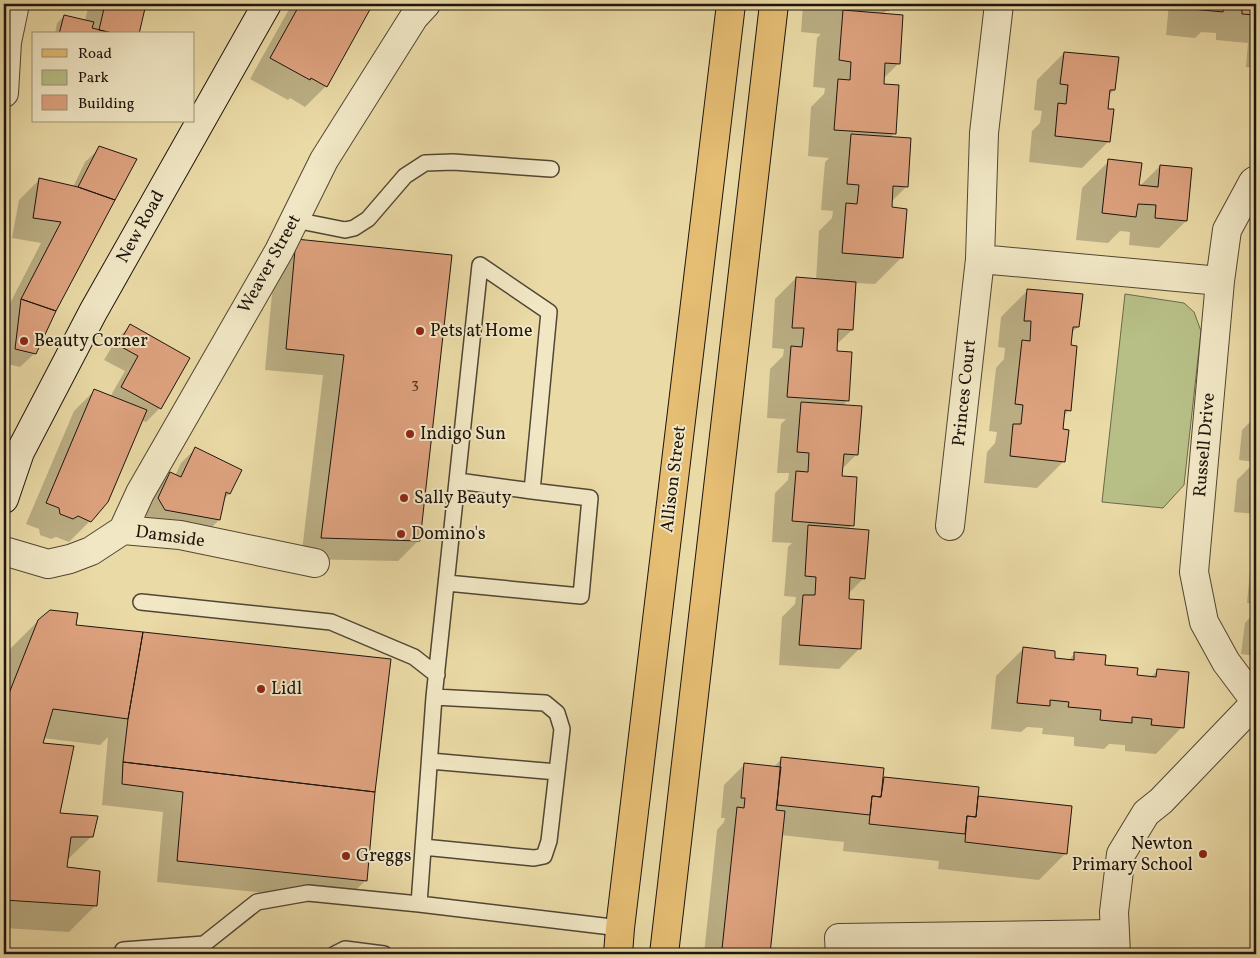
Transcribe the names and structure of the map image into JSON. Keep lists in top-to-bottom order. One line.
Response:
{"streets":{"main road":["Allison Street"],"street":["New Road","Weaver Street","Princes Court","Russell Drive","Damside"]},"crossings":[["Weaver Street","Damside"]],"places":["Pets at Home","Beauty Corner","Indigo Sun","Sally Beauty","Domino's","Lidl","Newton Primary School","Greggs"],"house_numbers":["3"],"legend":["Road","Park","Building"]}
